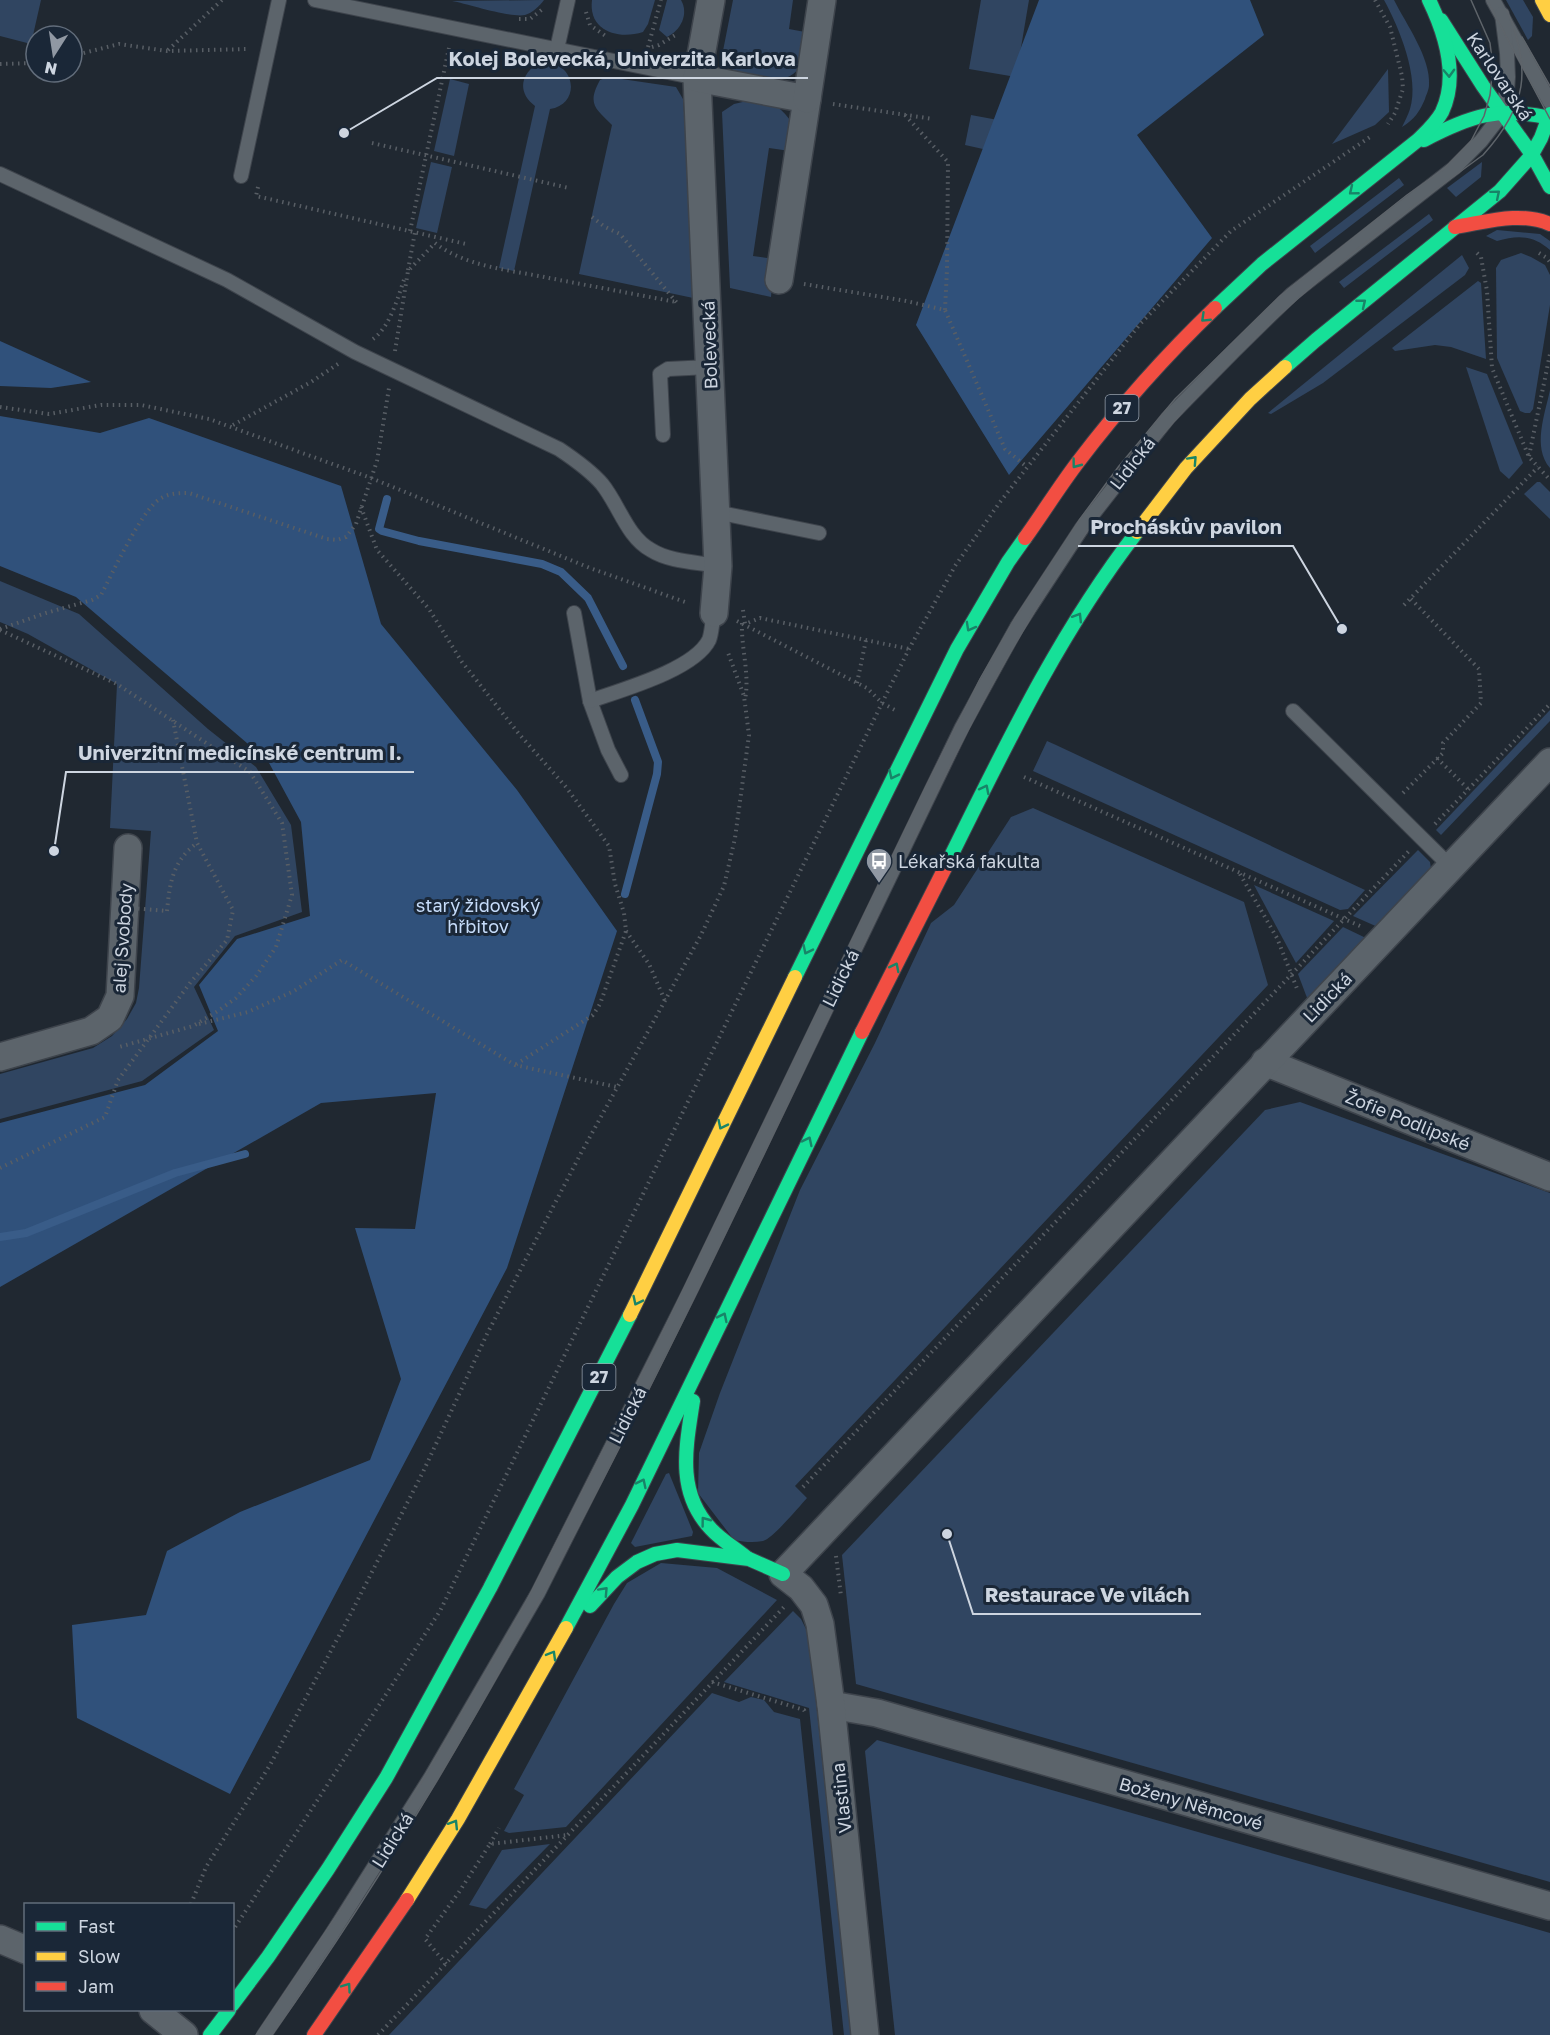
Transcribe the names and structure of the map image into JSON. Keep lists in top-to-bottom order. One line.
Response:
{"streets":{"main road":["Karlovarská","27"],"street":["Bolevecká","Lidická","alej Svobody","Žofie Podlipské","Vlastina","Boženy Němcové"]},"crossings":[["Karlovarská","27"],["Karlovarská","Lidická"],["Lidická","Žofie Podlipské"],["Lidická","Vlastina"],["Vlastina","Boženy Němcové"]],"parks":["starý židovský hřbitov"],"places":{"other":["Kolej Bolevecká, Univerzita Karlova","Procháskův pavilon","Univerzitní medicínské centrum I.","Restaurace Ve vilách"],"bus stop":["Lékařská fakulta"]},"legend":["Fast","Slow","Jam"],"north":"bottom"}
